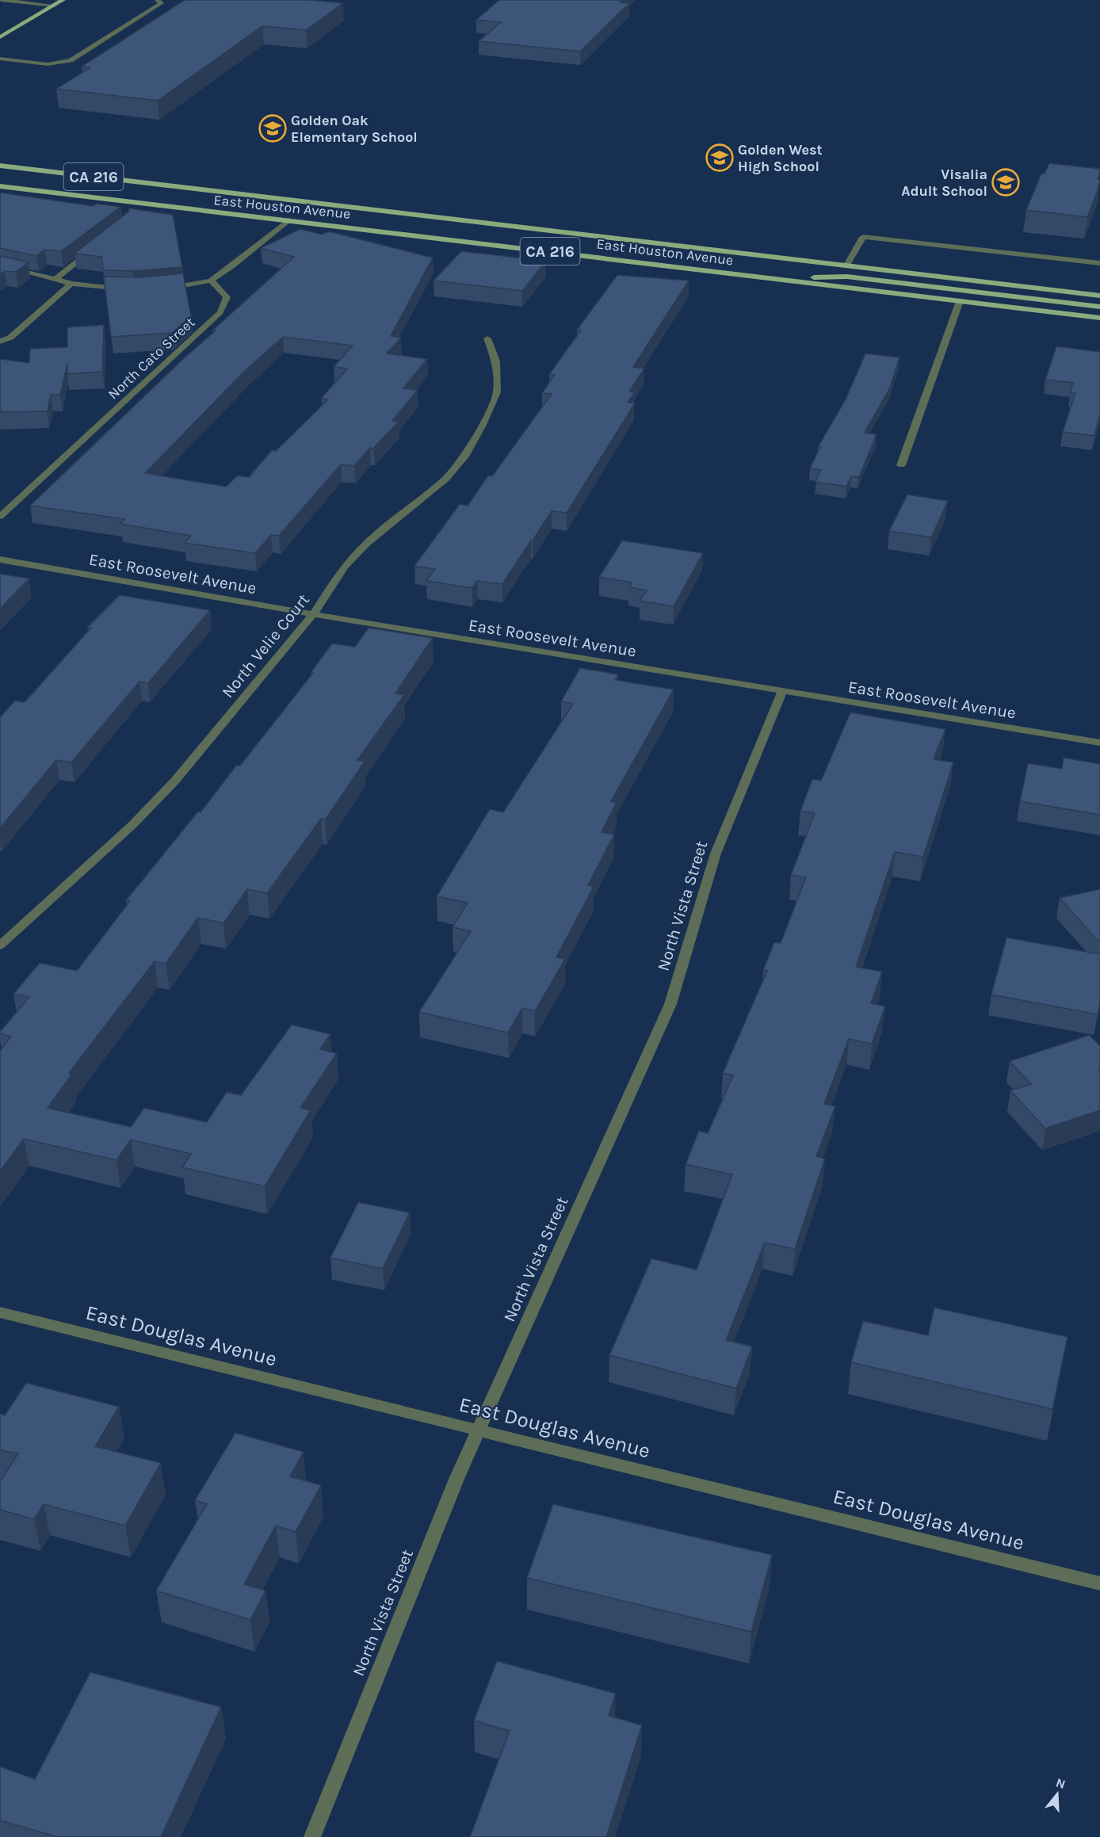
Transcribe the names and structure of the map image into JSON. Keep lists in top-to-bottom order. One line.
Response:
{"streets":{"main road":["CA 216","East Houston Avenue"],"street":["North Cato Street","East Roosevelt Avenue","North Velie Court","North Vista Street","East Douglas Avenue"]},"crossings":[["East Roosevelt Avenue","North Velie Court"],["East Roosevelt Avenue","North Vista Street"],["North Vista Street","East Douglas Avenue"]],"places":{"school or university":["Golden Oak Elementary School","Golden West High School","Visalia Adult School"]},"north":"top"}
